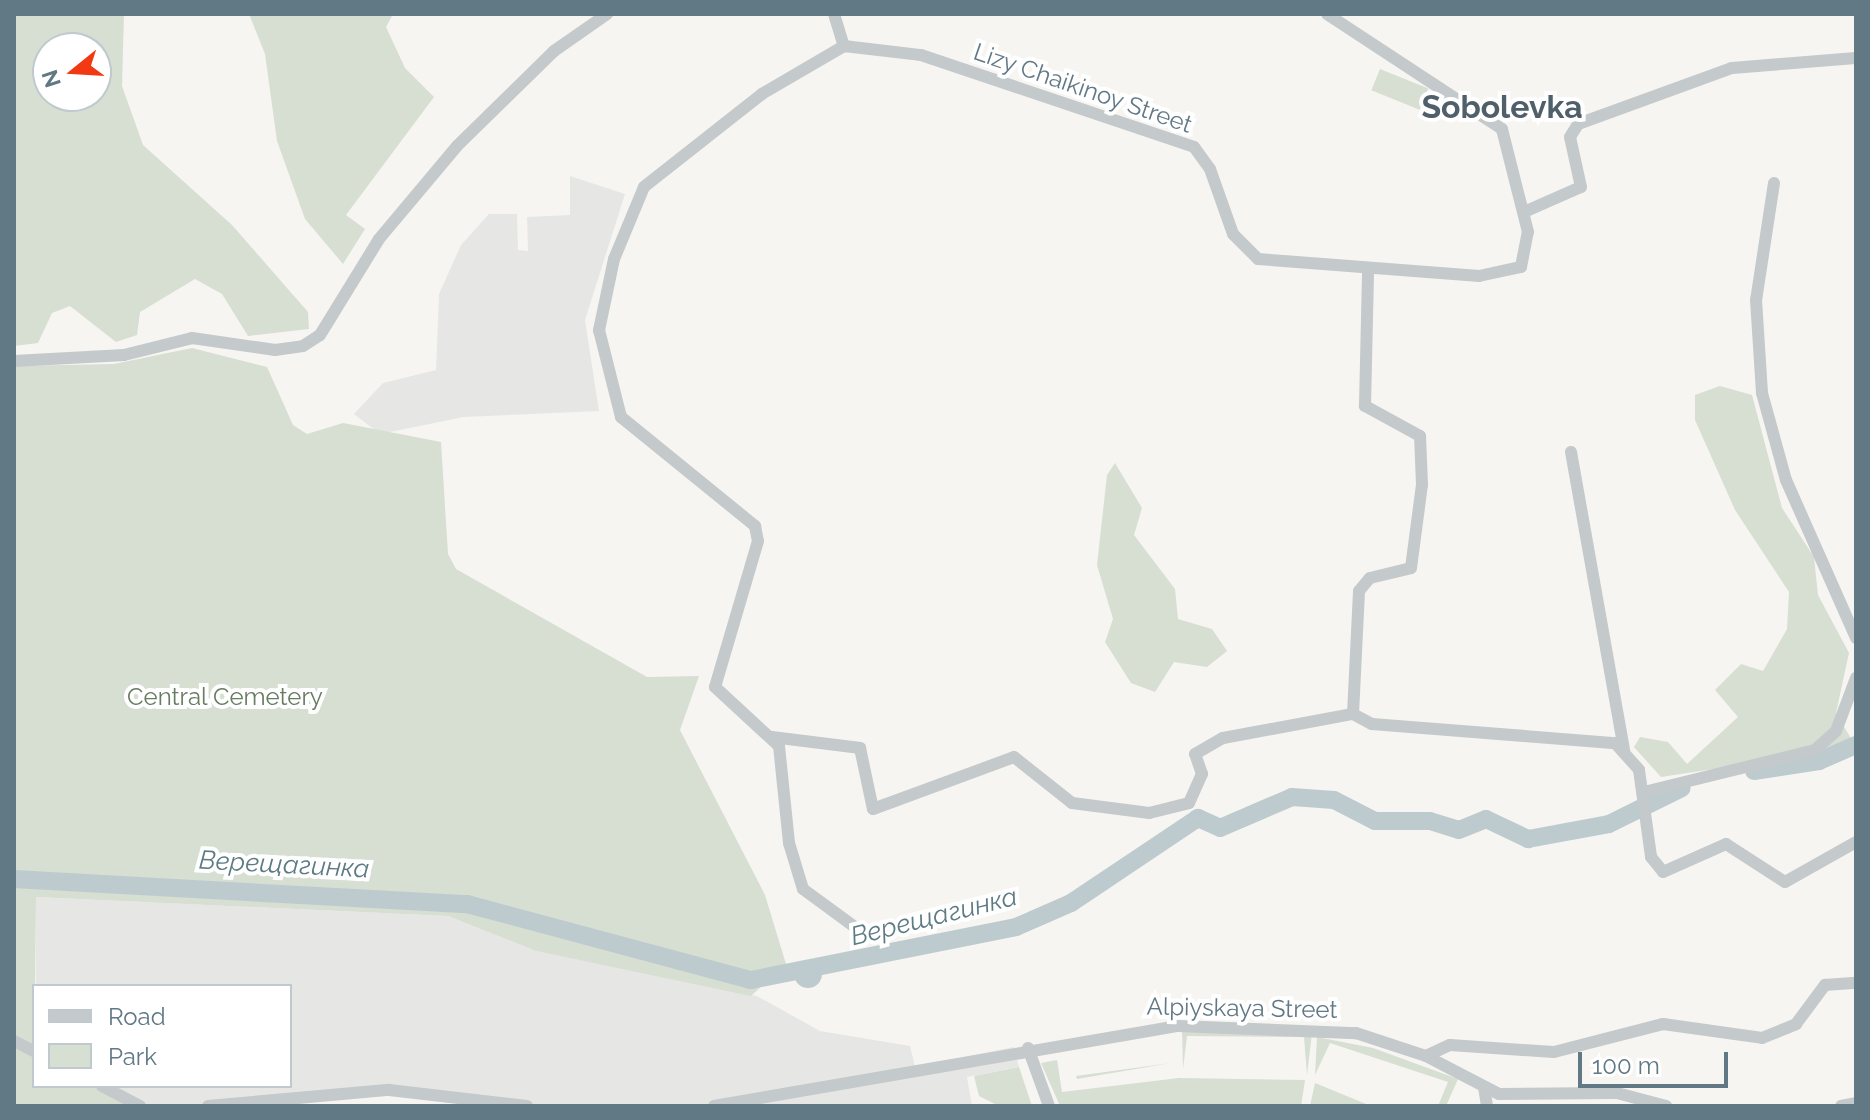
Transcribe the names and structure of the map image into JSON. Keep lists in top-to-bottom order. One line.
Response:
{"streets":{"street":["Lizy Chaikinoy Street","Alpiyskaya Street"]},"districts":["Sobolevka"],"water":["Верещагинка"],"parks":["Central Cemetery"],"legend":["Road","Park"],"scale_bar":"100 m","north":"left"}
